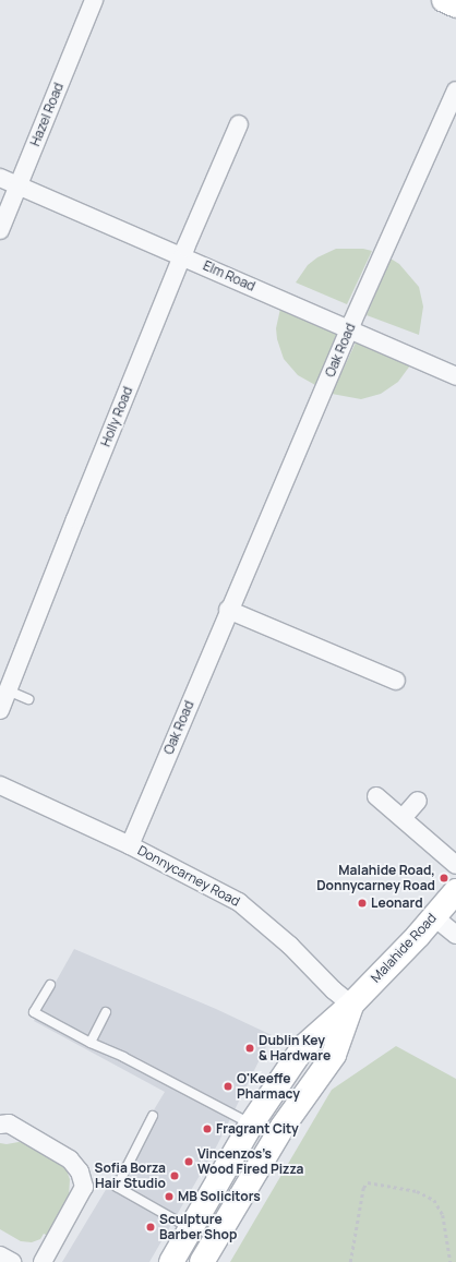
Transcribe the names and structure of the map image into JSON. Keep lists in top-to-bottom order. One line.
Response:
{"streets":{"main road":["Malahide Road"],"street":["Hazel Road","Elm Road","Oak Road","Holly Road","Donnycarney Road"]},"crossings":[["Hazel Road","Elm Road"],["Elm Road","Oak Road"],["Elm Road","Holly Road"],["Oak Road","Donnycarney Road"],["Donnycarney Road","Malahide Road"]],"places":["Malahide Road, Donnycarney Road","Leonard","Dublin Key & Hardware","O'Keeffe Pharmacy","Fragrant City","Vincenzos’s Wood Fired Pizza","Sofia Borza Hair Studio","MB Solicitors","Sculpture Barber Shop"]}
